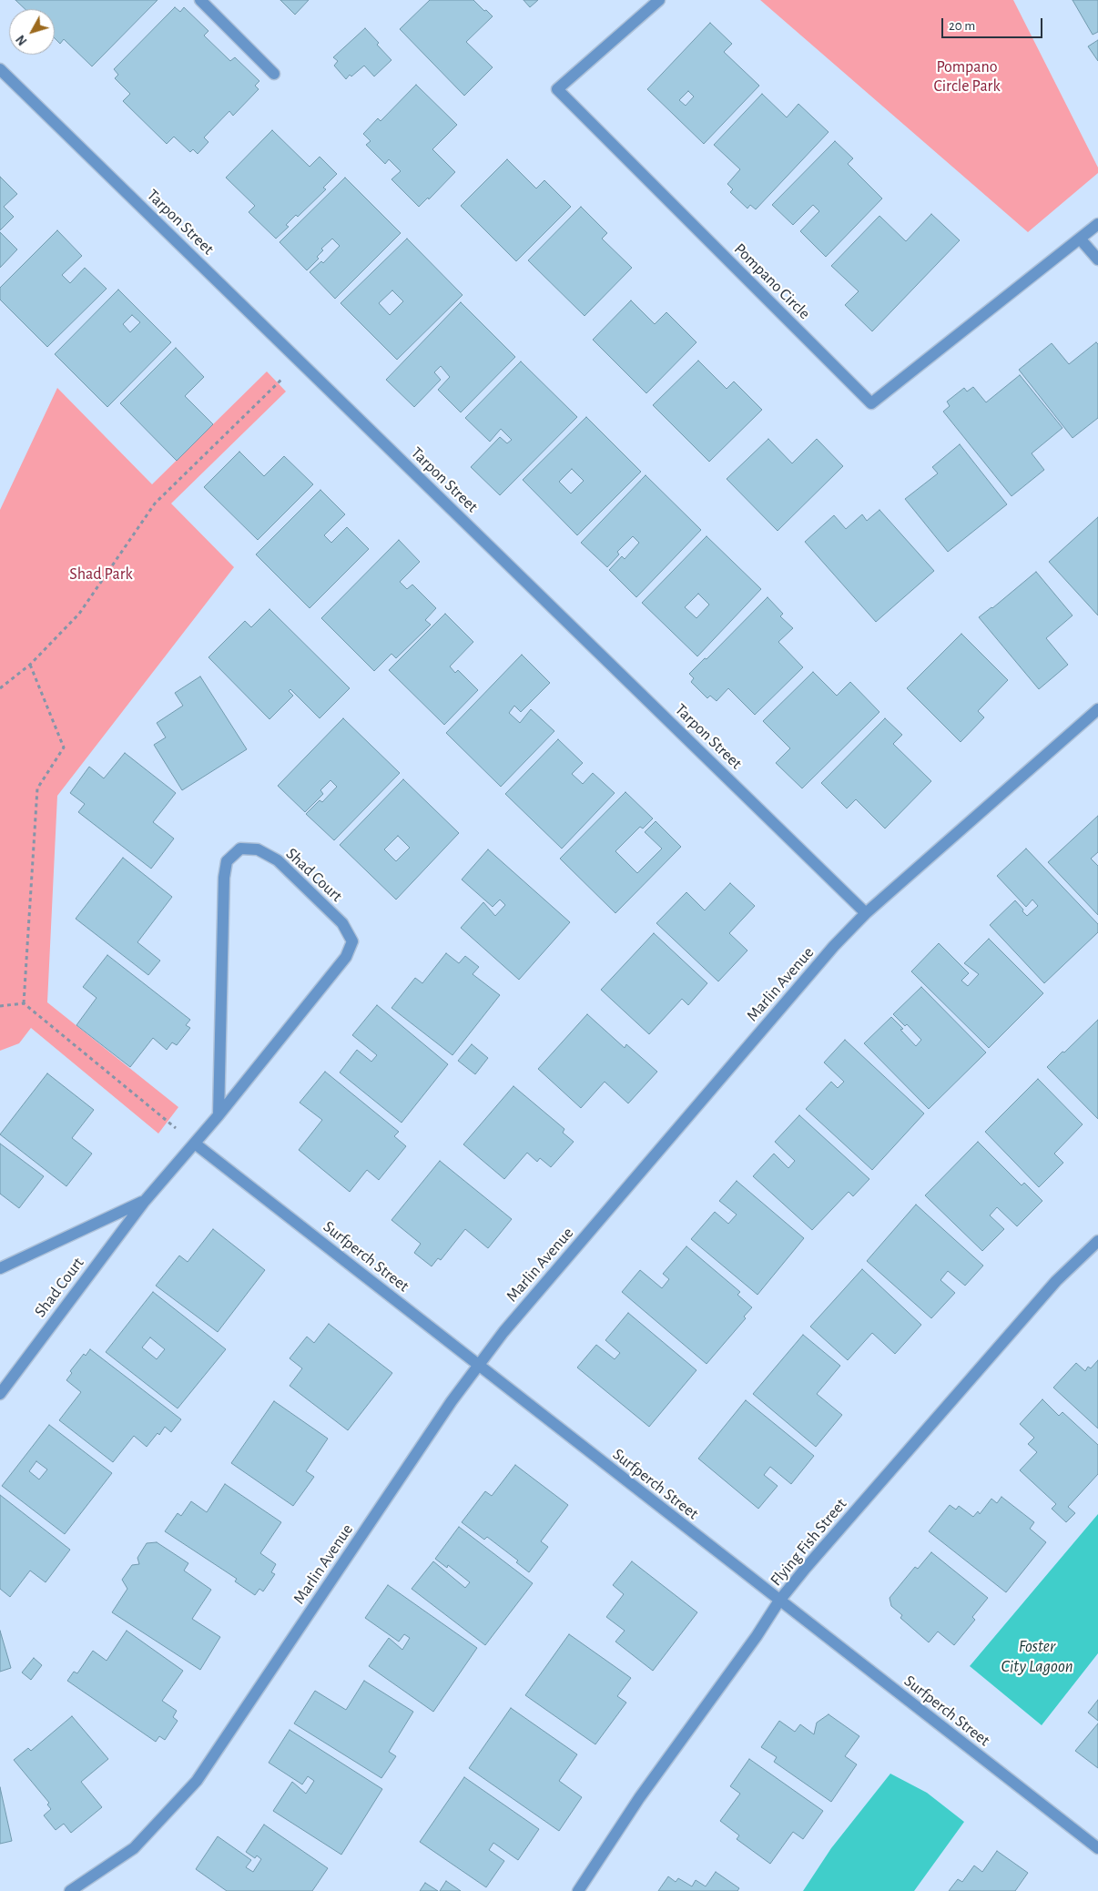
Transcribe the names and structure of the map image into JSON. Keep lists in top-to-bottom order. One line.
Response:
{"streets":{"street":["Tarpon Street","Pompano Circle","Shad Court","Marlin Avenue","Surfperch Street","Flying Fish Street"]},"crossings":[["Tarpon Street","Marlin Avenue"],["Shad Court","Surfperch Street"],["Marlin Avenue","Surfperch Street"],["Surfperch Street","Flying Fish Street"]],"water":["Foster City Lagoon"],"parks":["Pompano Circle Park","Shad Park"],"scale_bar":"20 m","north":"bottom left"}
